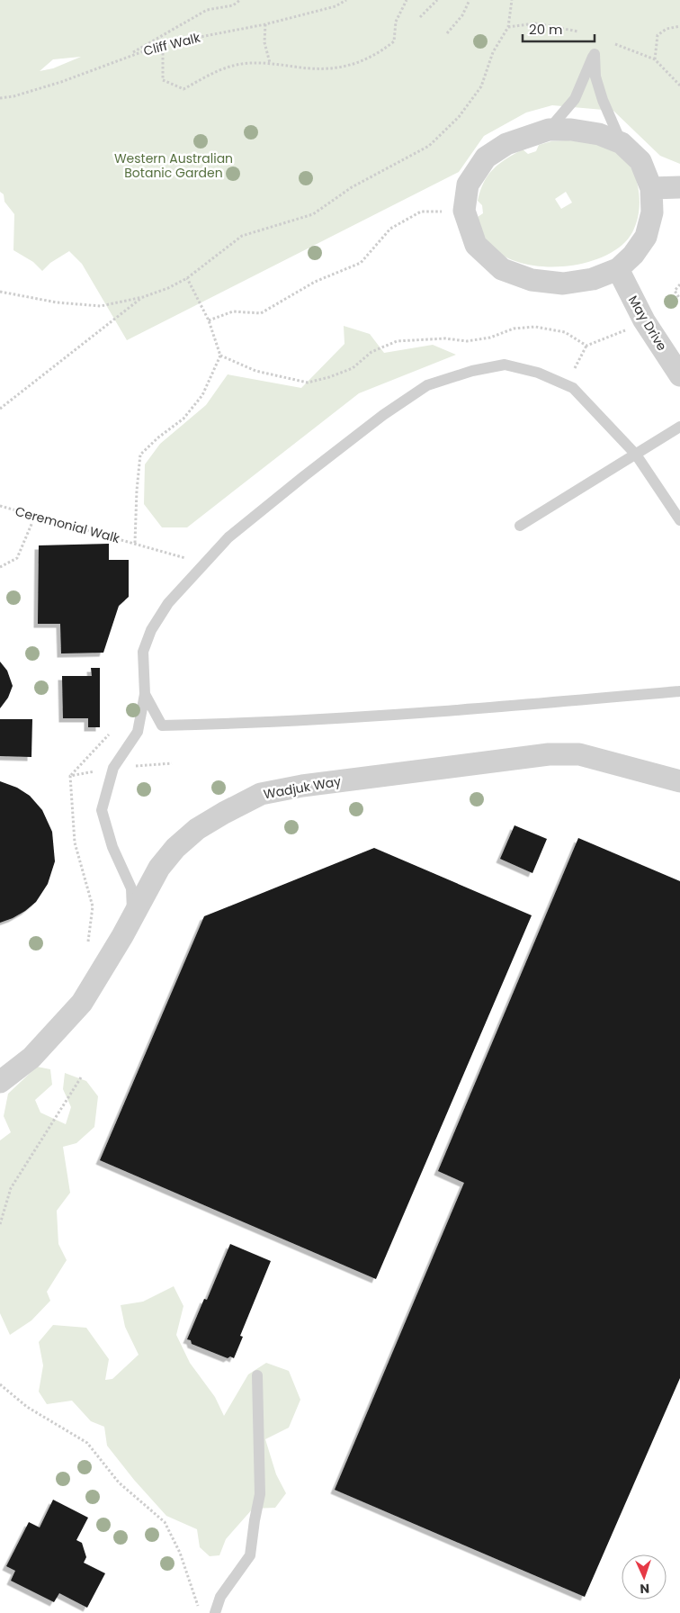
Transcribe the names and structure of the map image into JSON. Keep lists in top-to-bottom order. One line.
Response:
{"streets":{"street":["May Drive","Wadjuk Way"],"path":["Cliff Walk","Ceremonial Walk"]},"parks":["Western Australian Botanic Garden"],"scale_bar":"20 m","north":"bottom"}
